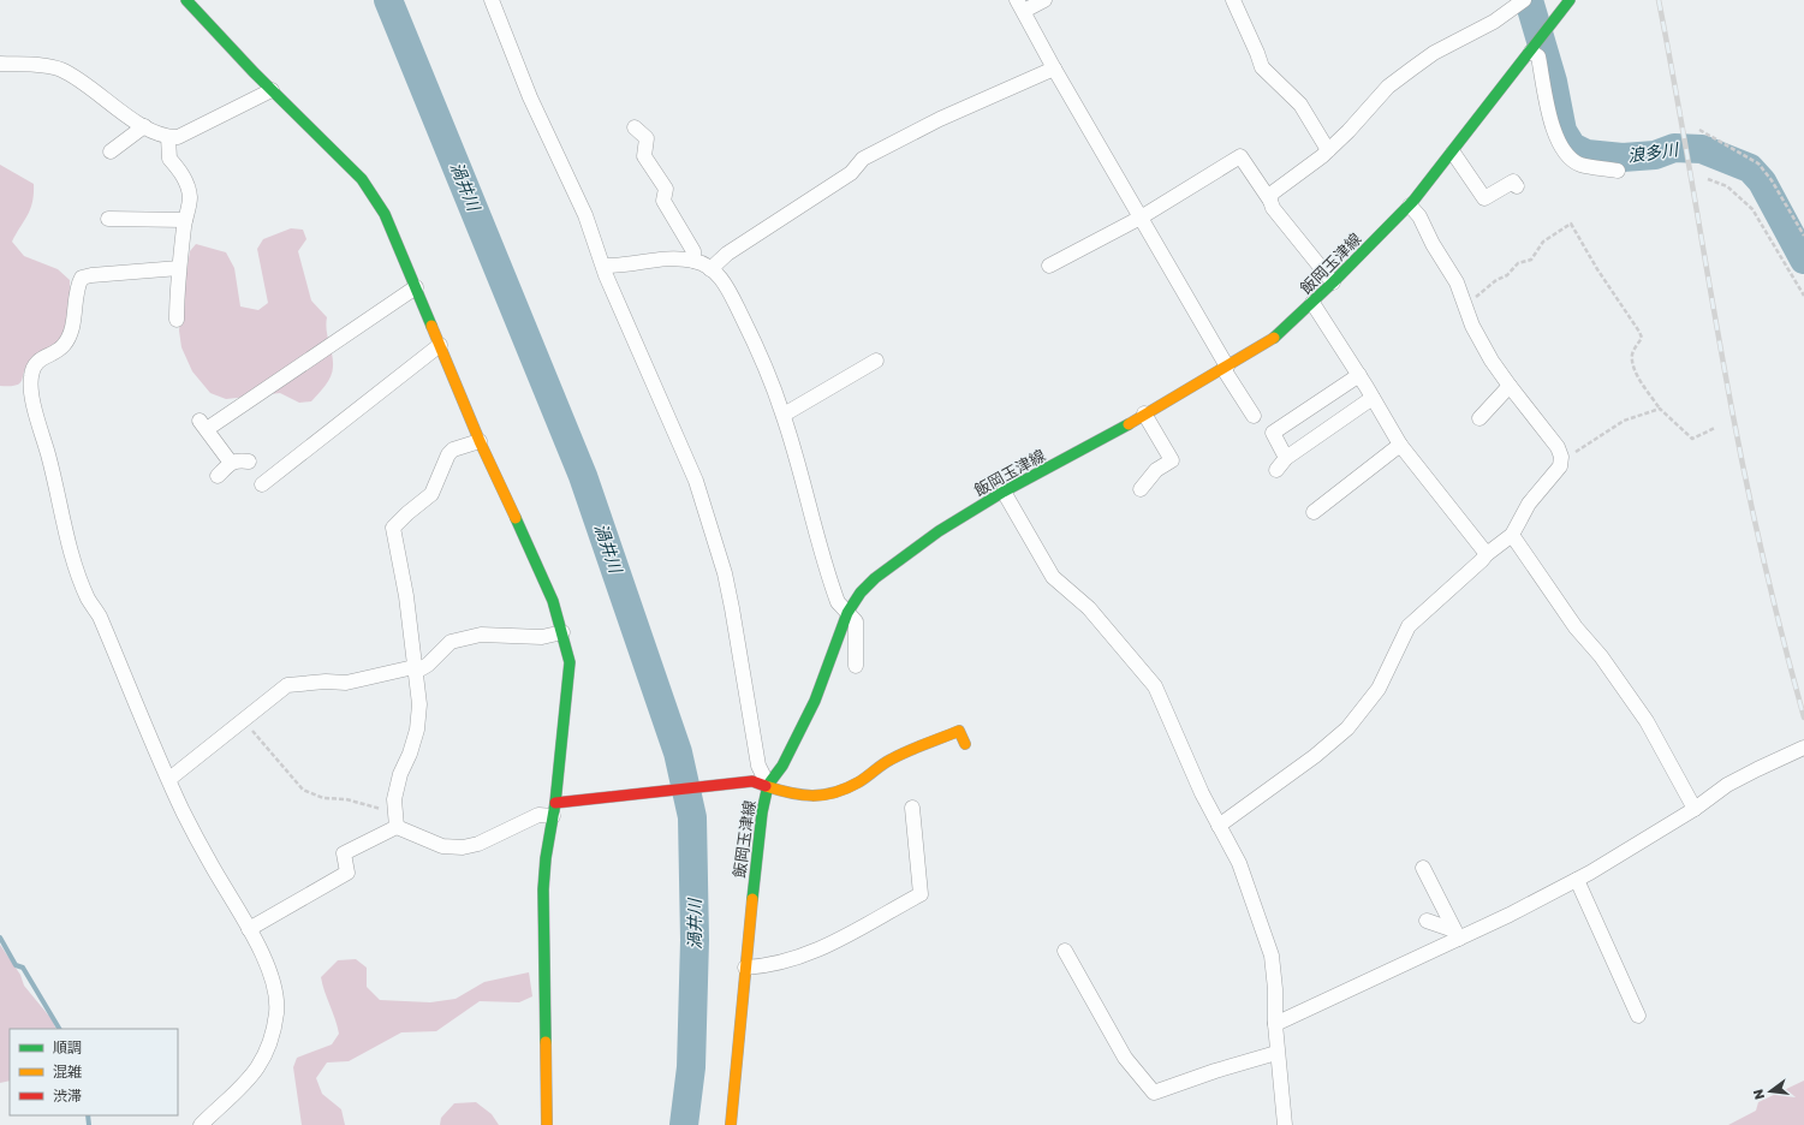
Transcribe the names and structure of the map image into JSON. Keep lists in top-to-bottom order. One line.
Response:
{"streets":{"street":["飯岡玉津線"]},"water":["浪多川","渦井川"],"legend":["順調","混雑","渋滞"],"north":"left"}
